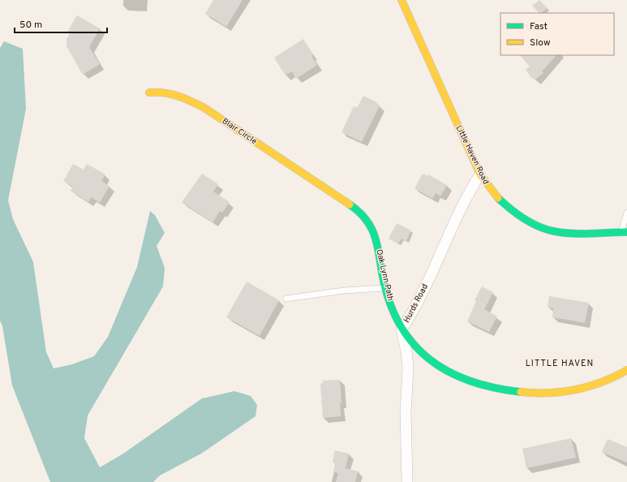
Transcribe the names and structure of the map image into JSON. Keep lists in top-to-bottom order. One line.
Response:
{"streets":{"street":["Blair Circle","Little Haven Road","Oak Lynn Path","Hurds Road"]},"crossings":[["Blair Circle","Oak Lynn Path"],["Little Haven Road","Hurds Road"],["Oak Lynn Path","Hurds Road"]],"districts":["LITTLE HAVEN"],"legend":["Fast","Slow"],"scale_bar":"50 m"}
